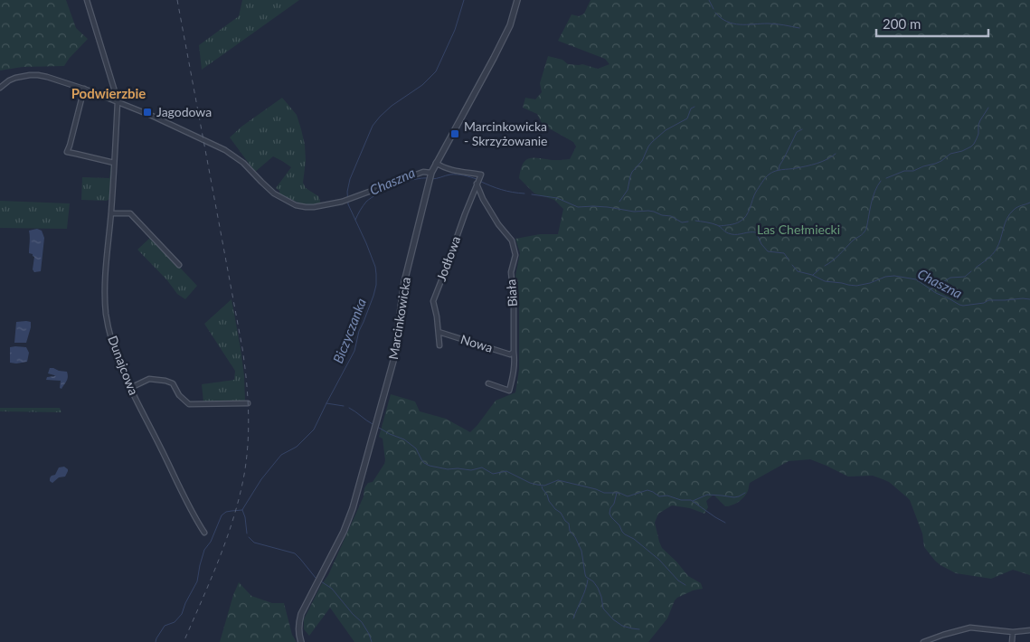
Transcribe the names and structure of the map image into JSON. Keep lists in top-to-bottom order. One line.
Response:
{"streets":{"street":["Jodłowa","Biała","Marcinkowicka","Nowa","Dunajcowa"]},"crossings":[["Jodłowa","Biała"],["Jodłowa","Nowa"],["Biała","Nowa"]],"districts":["Podwierzbie"],"water":["Chaszna","Biczyczanka"],"parks":["Las Chełmiecki"],"places":{"transit":["Jagodowa","Marcinkowicka - Skrzyżowanie"]},"scale_bar":"200 m"}
